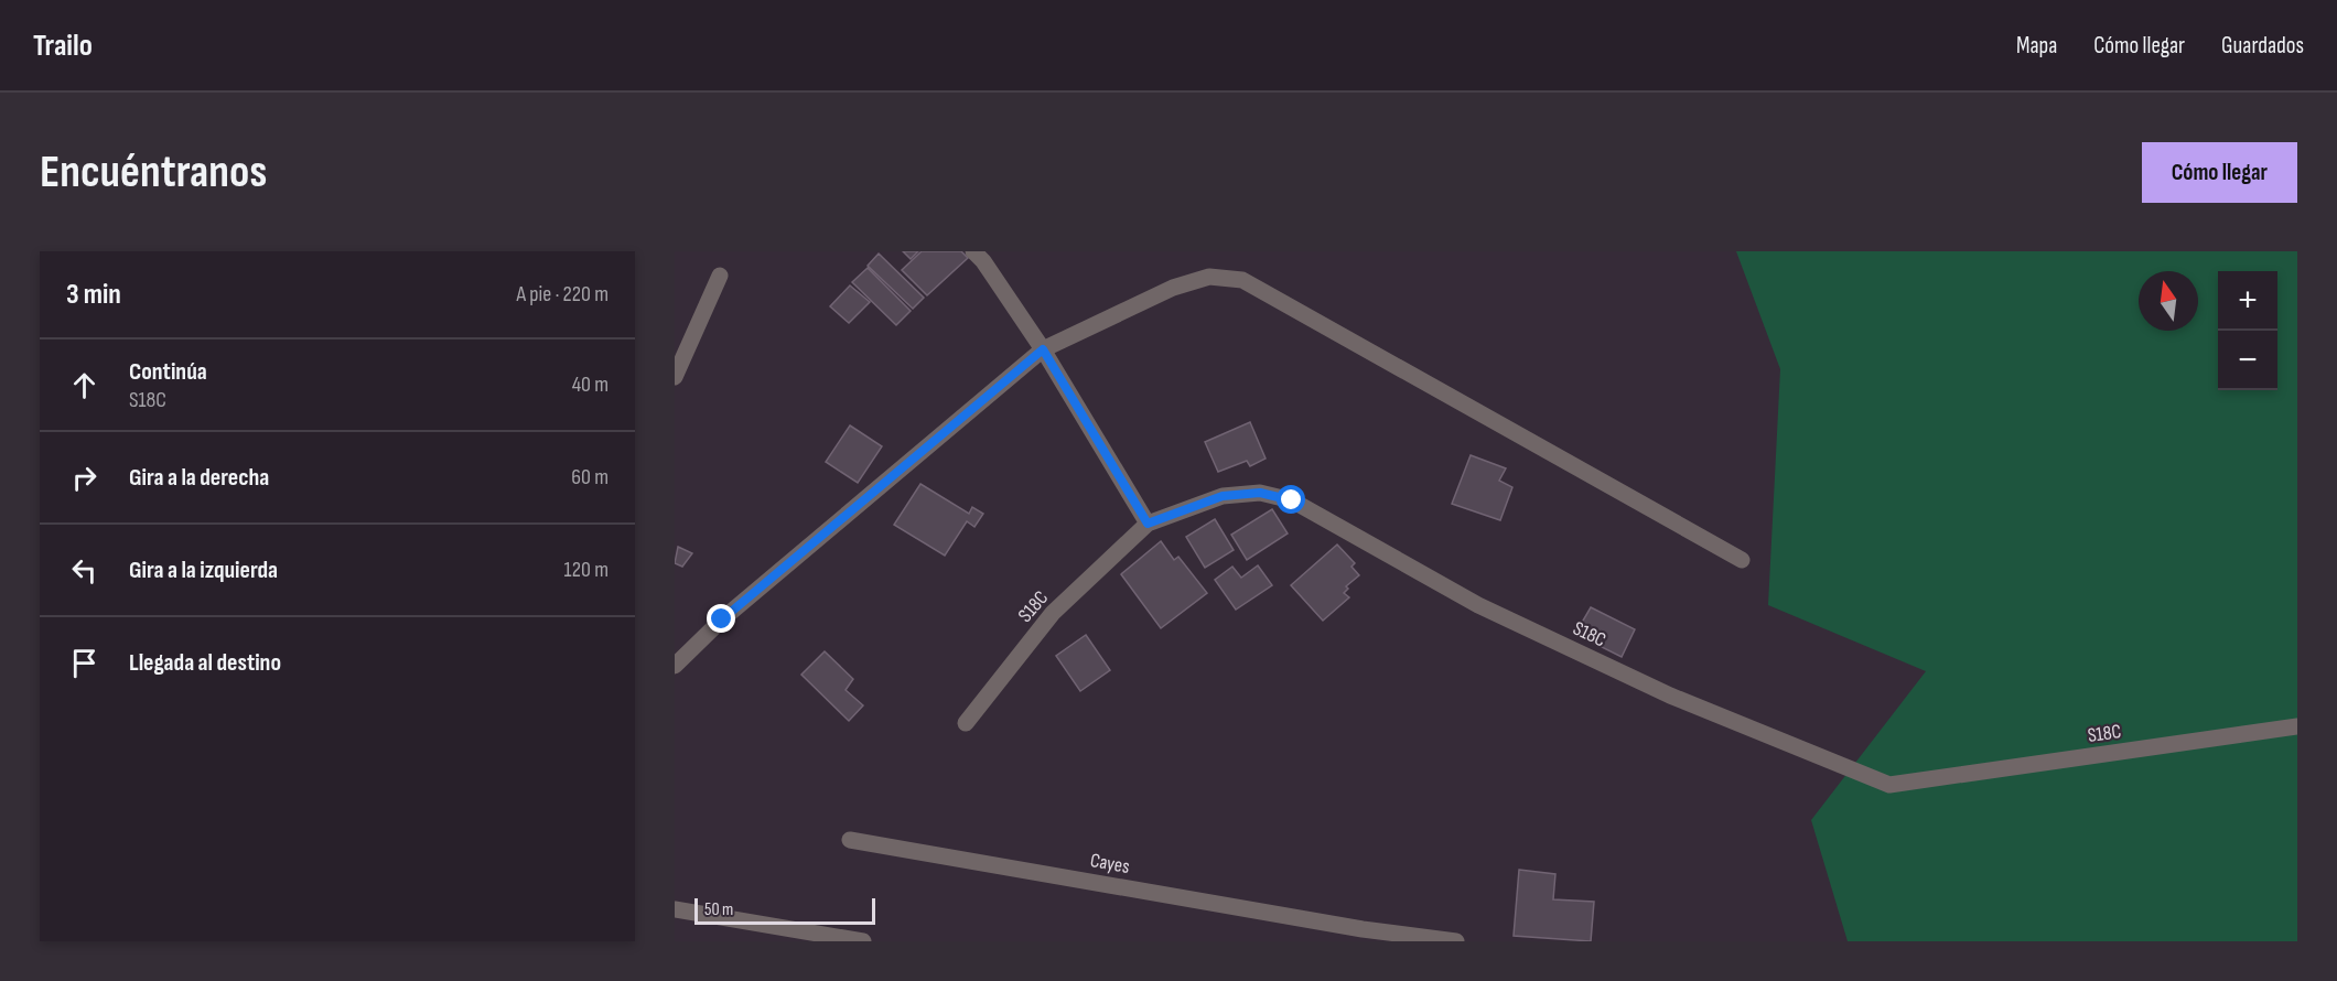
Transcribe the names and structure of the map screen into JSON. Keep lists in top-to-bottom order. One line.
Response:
{"streets":{"street":["S18C","Cayes"]},"scale_bar":"50 m","north":"top","page":{"header":"Trailo","nav":["Mapa","Cómo llegar","Guardados"],"buttons":"Cómo llegar","title":"Encuéntranos","heading":["3 min","A pie · 220 m"],"map_buttons":["+","−"],"list":[["Continúa","S18C","40 m"],["Gira a la derecha","60 m"],["Gira a la izquierda","120 m"],"Llegada al destino"],"scale":"50 m"}}
